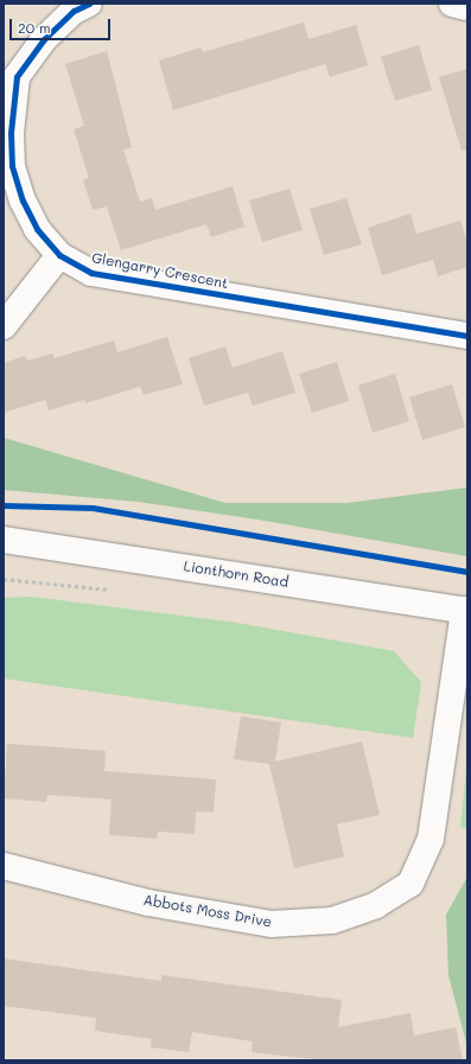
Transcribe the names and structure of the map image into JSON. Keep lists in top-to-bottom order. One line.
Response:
{"streets":{"street":["Glengarry Crescent","Lionthorn Road","Abbots Moss Drive"]},"crossings":[["Lionthorn Road","Abbots Moss Drive"]],"scale_bar":"20 m"}
